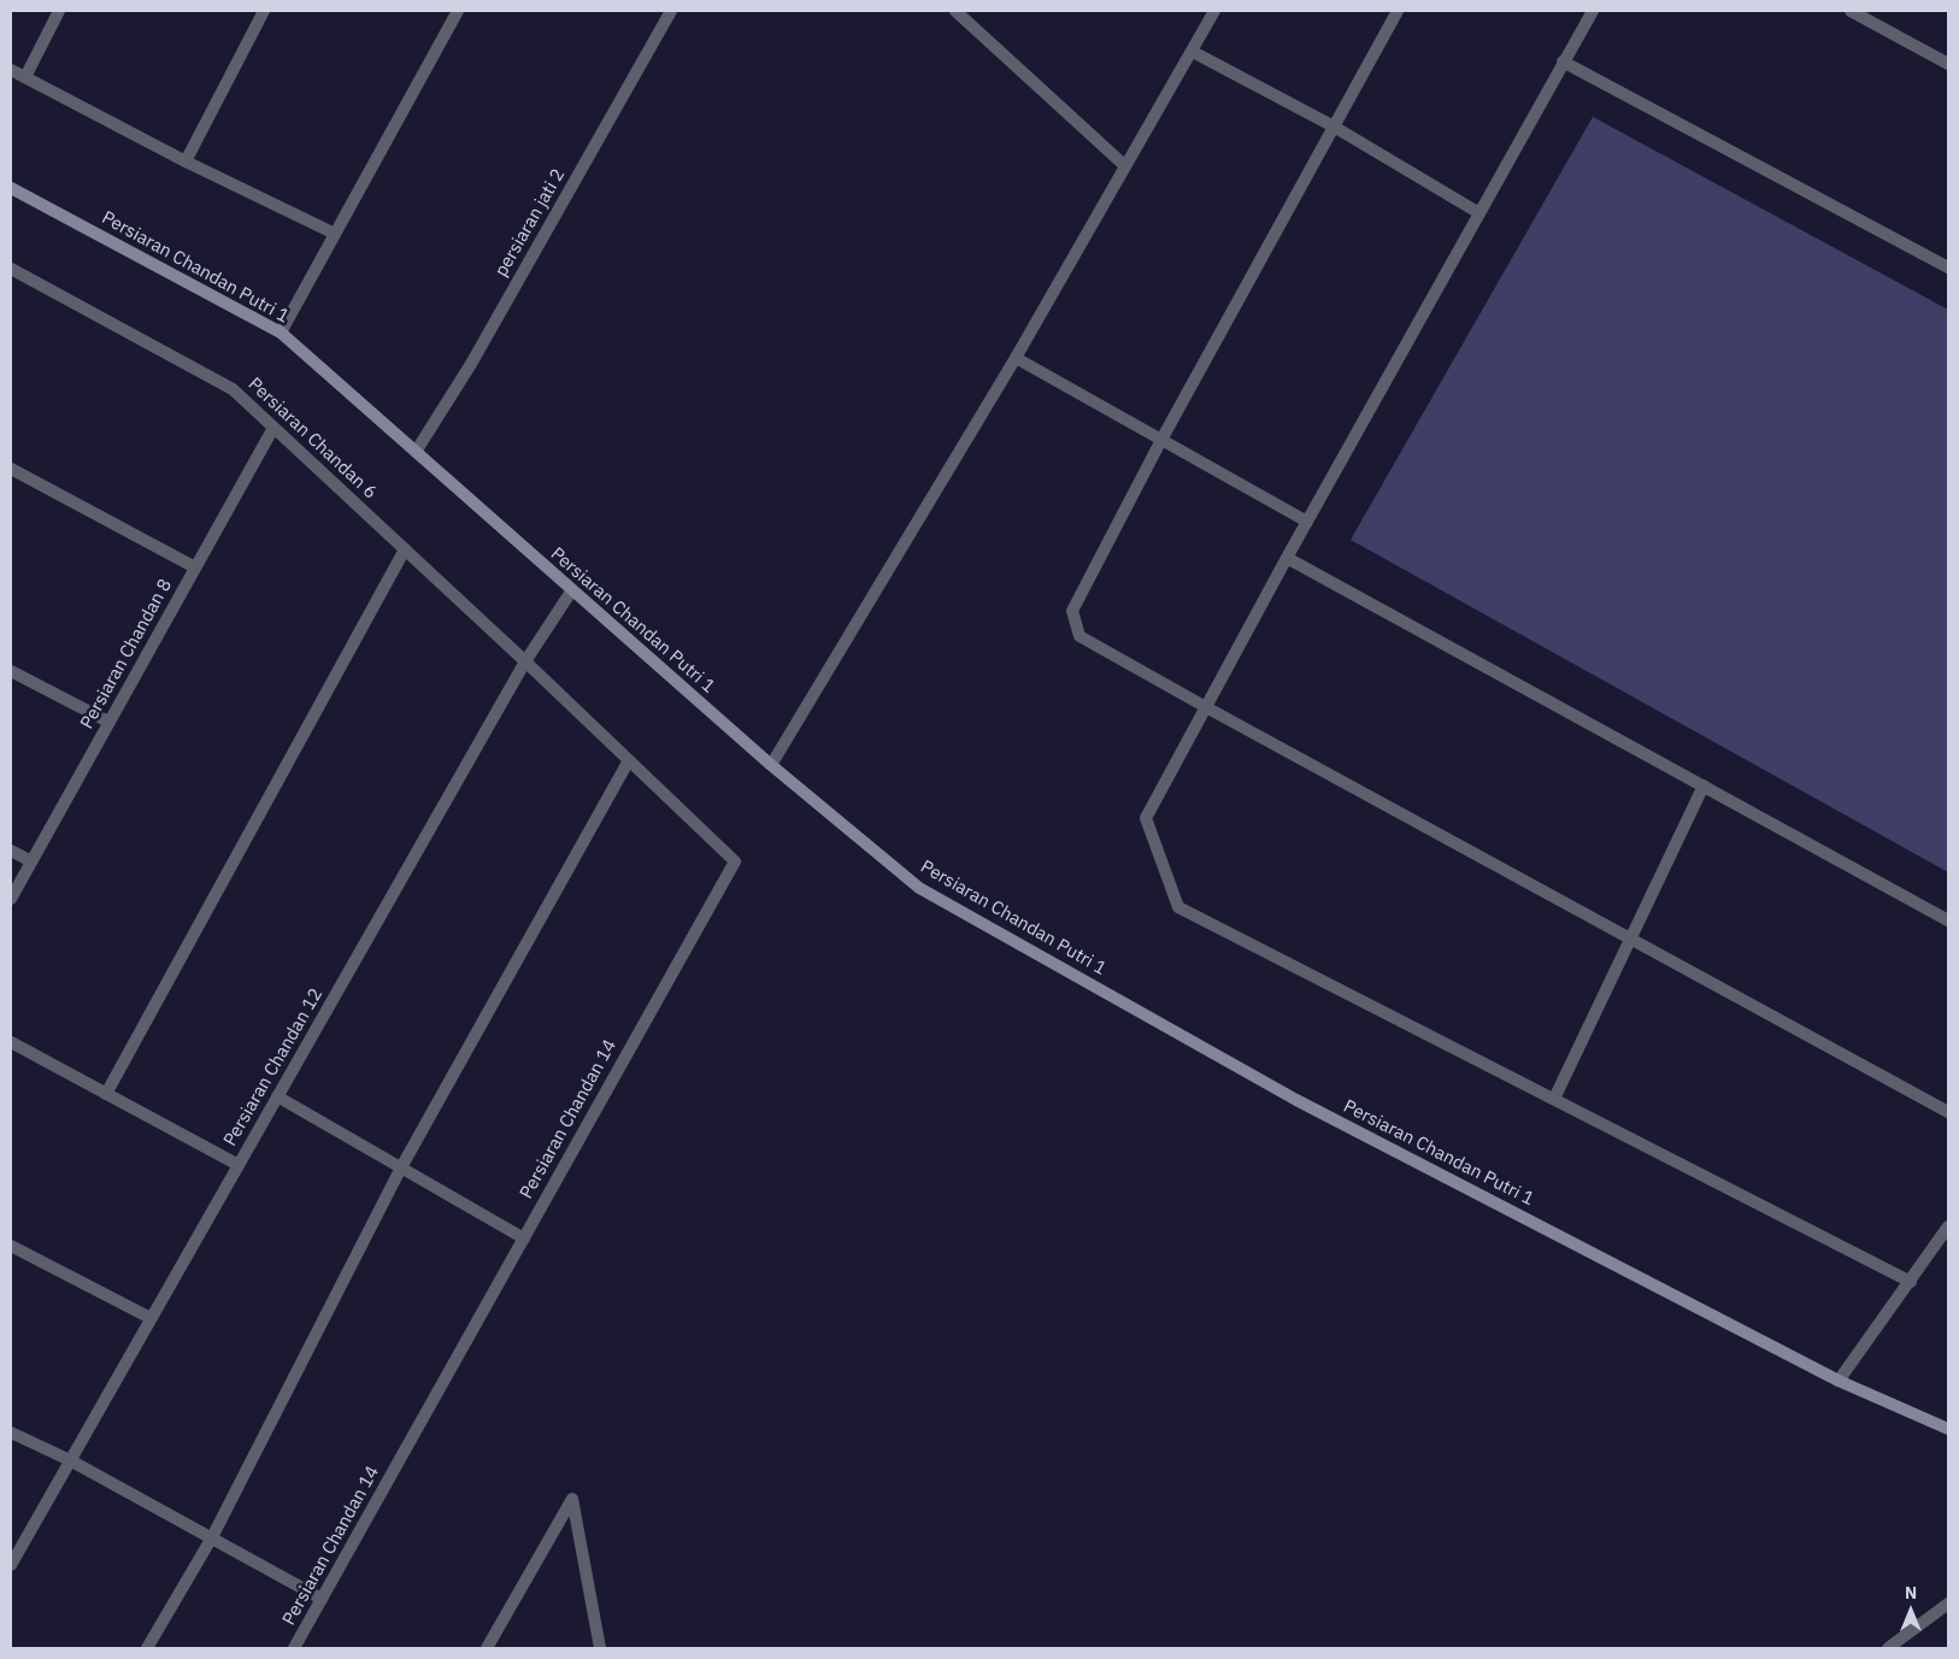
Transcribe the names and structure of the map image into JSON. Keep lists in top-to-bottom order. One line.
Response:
{"streets":{"street":["persiaran jati 2","Persiaran Chandan Putri 1","Persiaran Chandan 6","Persiaran Chandan 8","Persiaran Chandan 12","Persiaran Chandan 14"]},"crossings":[["persiaran jati 2","Persiaran Chandan Putri 1"],["Persiaran Chandan Putri 1","Persiaran Chandan 12"],["Persiaran Chandan 6","Persiaran Chandan 8"],["Persiaran Chandan 6","Persiaran Chandan 12"],["Persiaran Chandan 6","Persiaran Chandan 14"],["Persiaran Chandan 12","Persiaran Chandan 14"]],"north":"top"}
